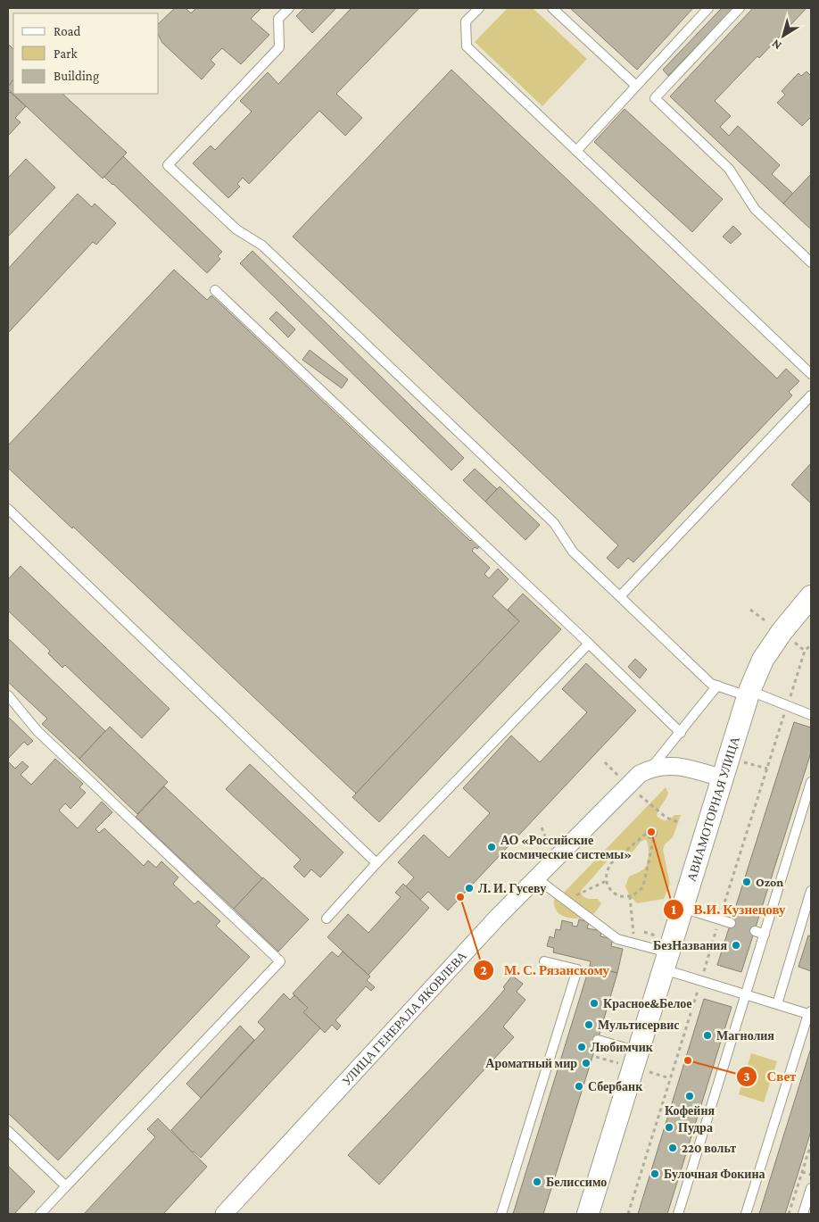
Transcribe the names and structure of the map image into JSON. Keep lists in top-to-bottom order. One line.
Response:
{"streets":{"street":["АВИАМОТОРНАЯ УЛИЦА","УЛИЦА ГЕНЕРАЛА ЯКОВЛЕВА"]},"places":["В.И. Кузнецову","АО «Российские космические системы»","Ozon","Л. И. Гусеву","М. С. Рязанскому","БезНазвания","Красное&Белое","Мультисервис","Магнолия","Любимчик","Свет","Ароматный мир","Сбербанк","Кофейня","Пудра","220 вольт","Булочная Фокина","Белиссимо"],"legend":["Road","Park","Building"],"north":"bottom left"}
